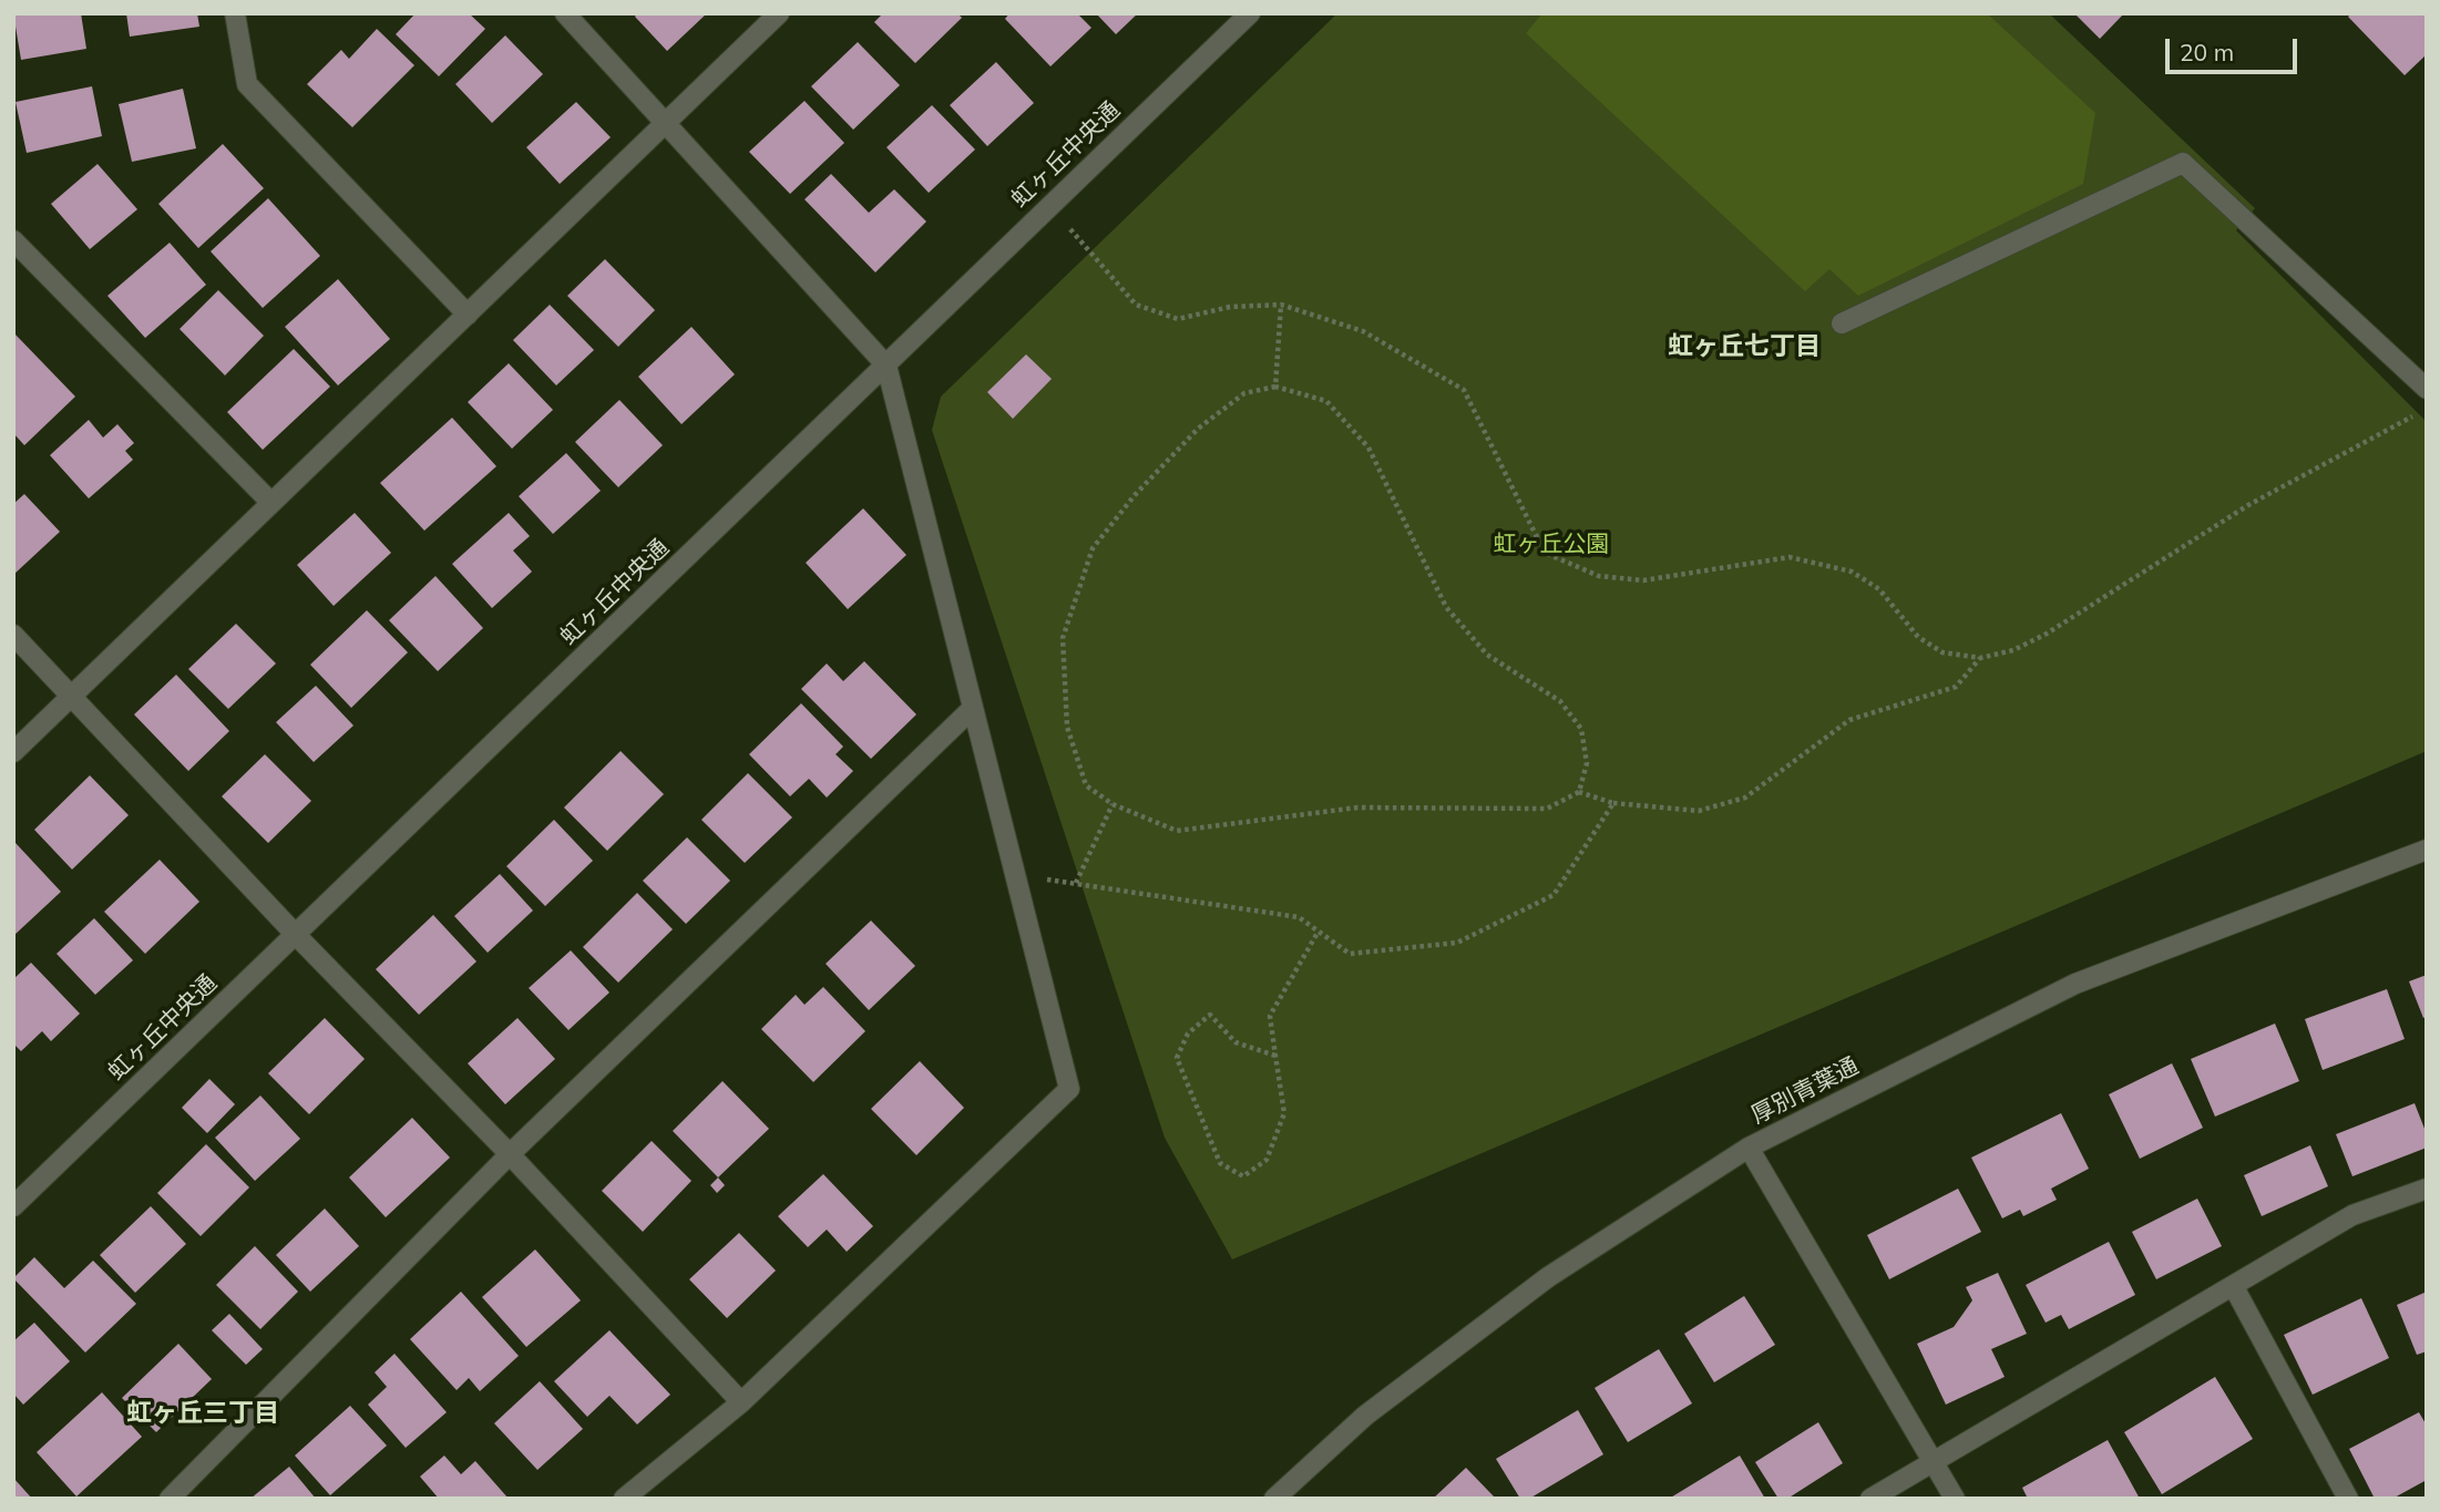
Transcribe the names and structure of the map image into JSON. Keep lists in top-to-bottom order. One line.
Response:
{"streets":{"street":["虹ヶ丘中央通","厚別青葉通"]},"districts":["虹ヶ丘七丁目","虹ヶ丘三丁目"],"parks":["虹ヶ丘公園"],"scale_bar":"20 m"}
